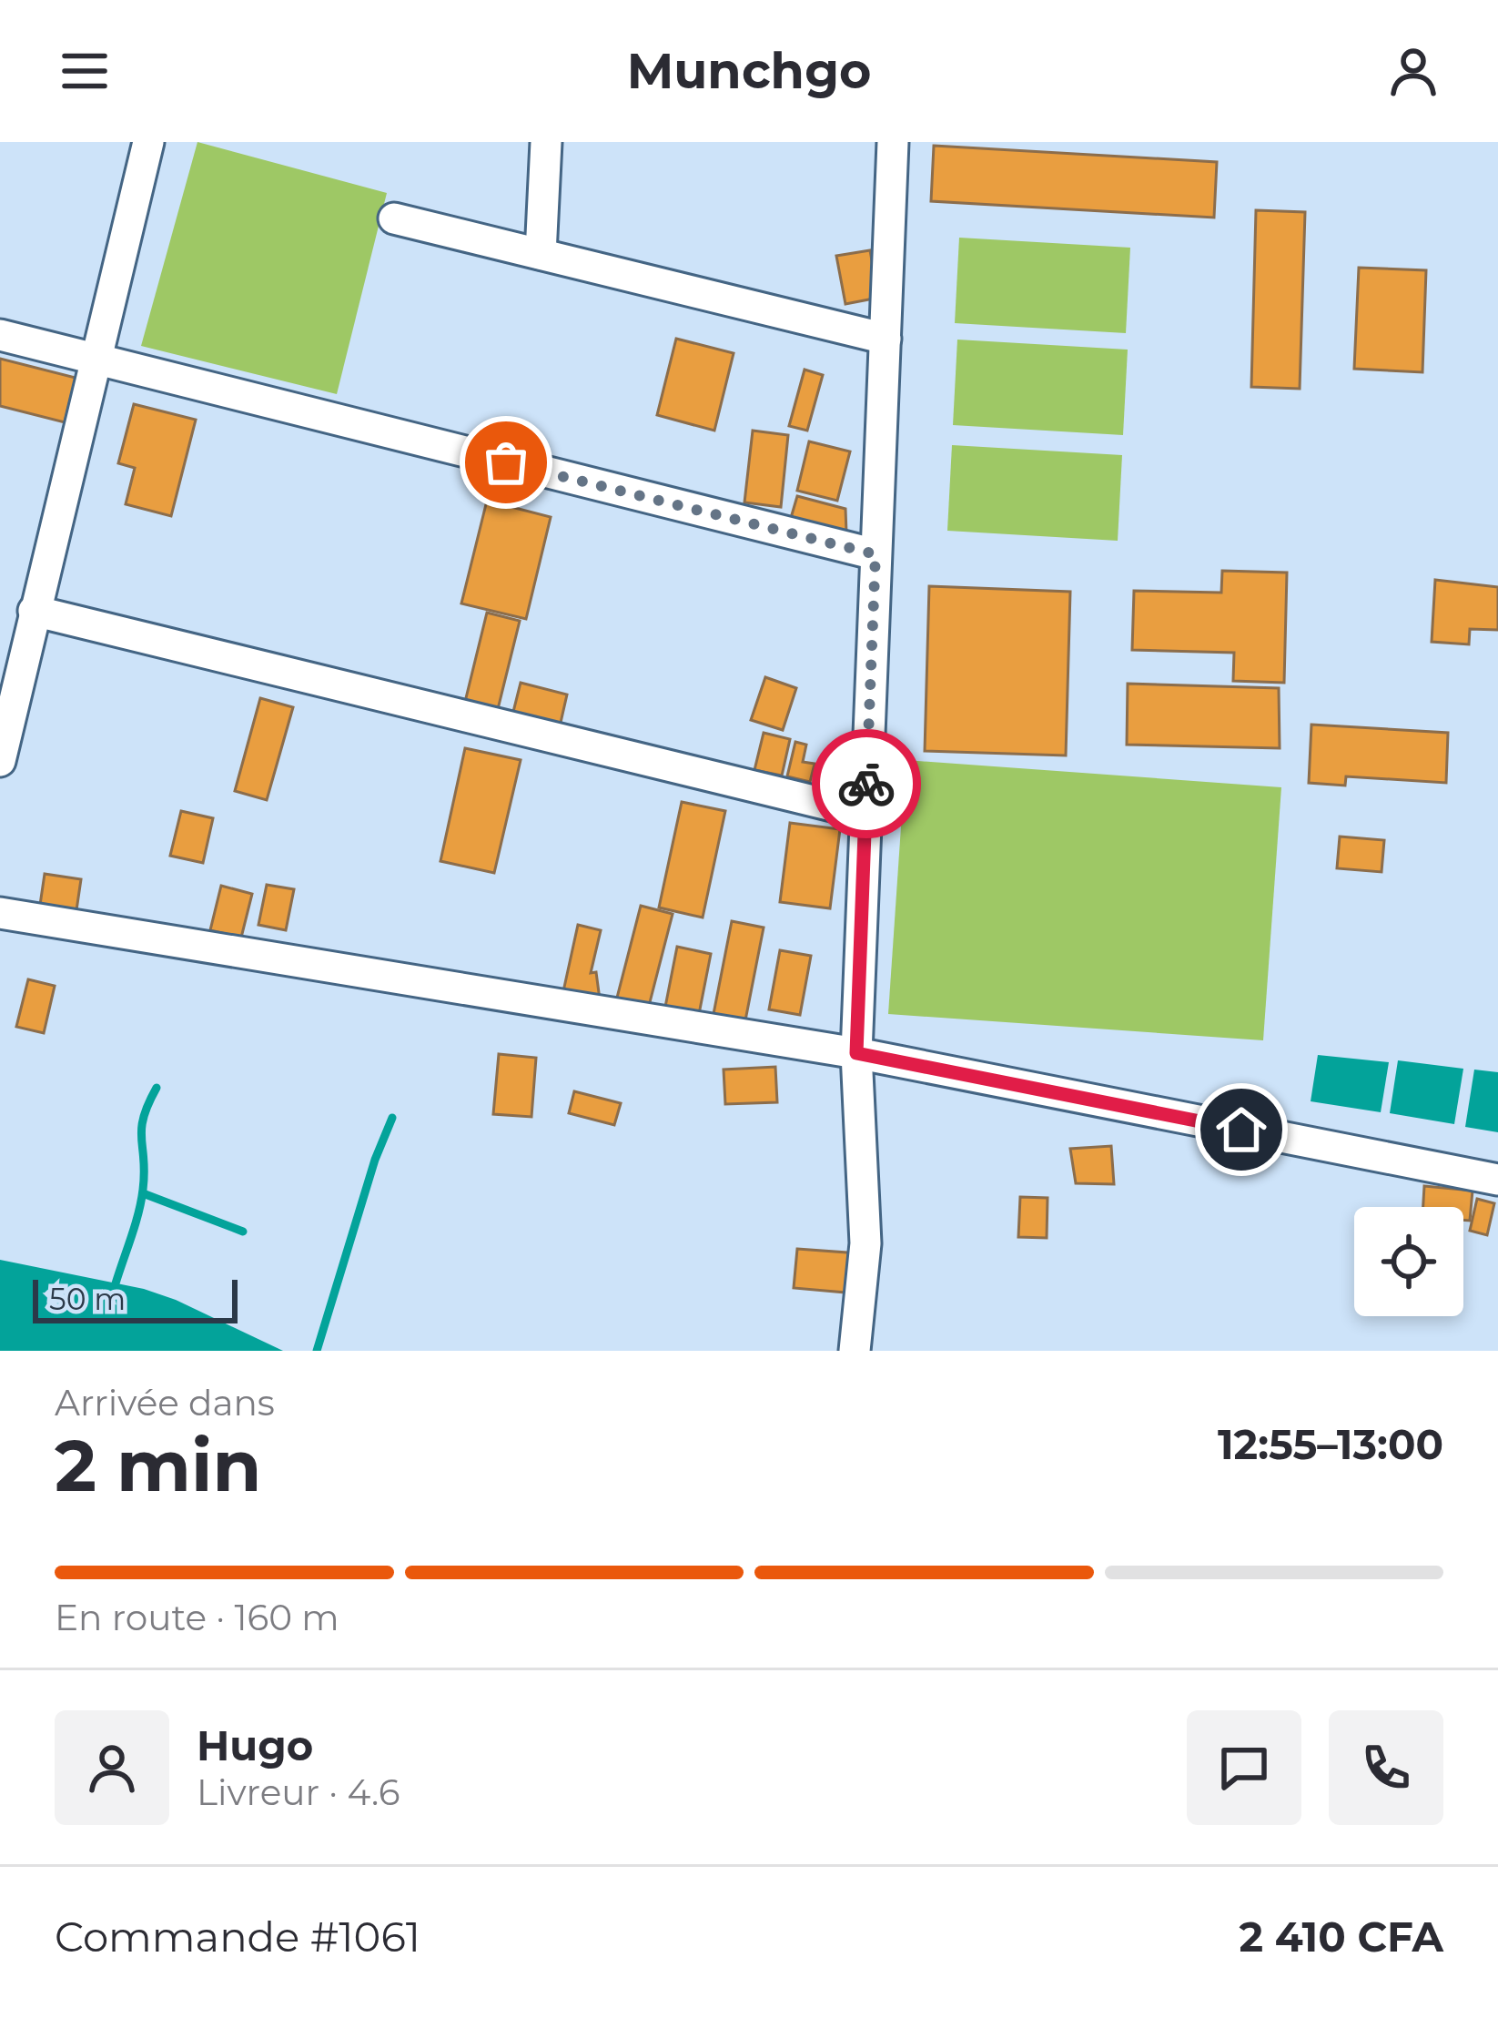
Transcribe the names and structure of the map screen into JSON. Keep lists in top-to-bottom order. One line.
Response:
{"scale_bar":"50 m","page":{"header":"Munchgo","scale":"50 m","heading":["2 min","Arrivée dans","12:55–13:00"],"panel":["Hugo","Livreur · 4.6","Commande #1061","2 410 CFA"],"bar":"En route · 160 m"}}
